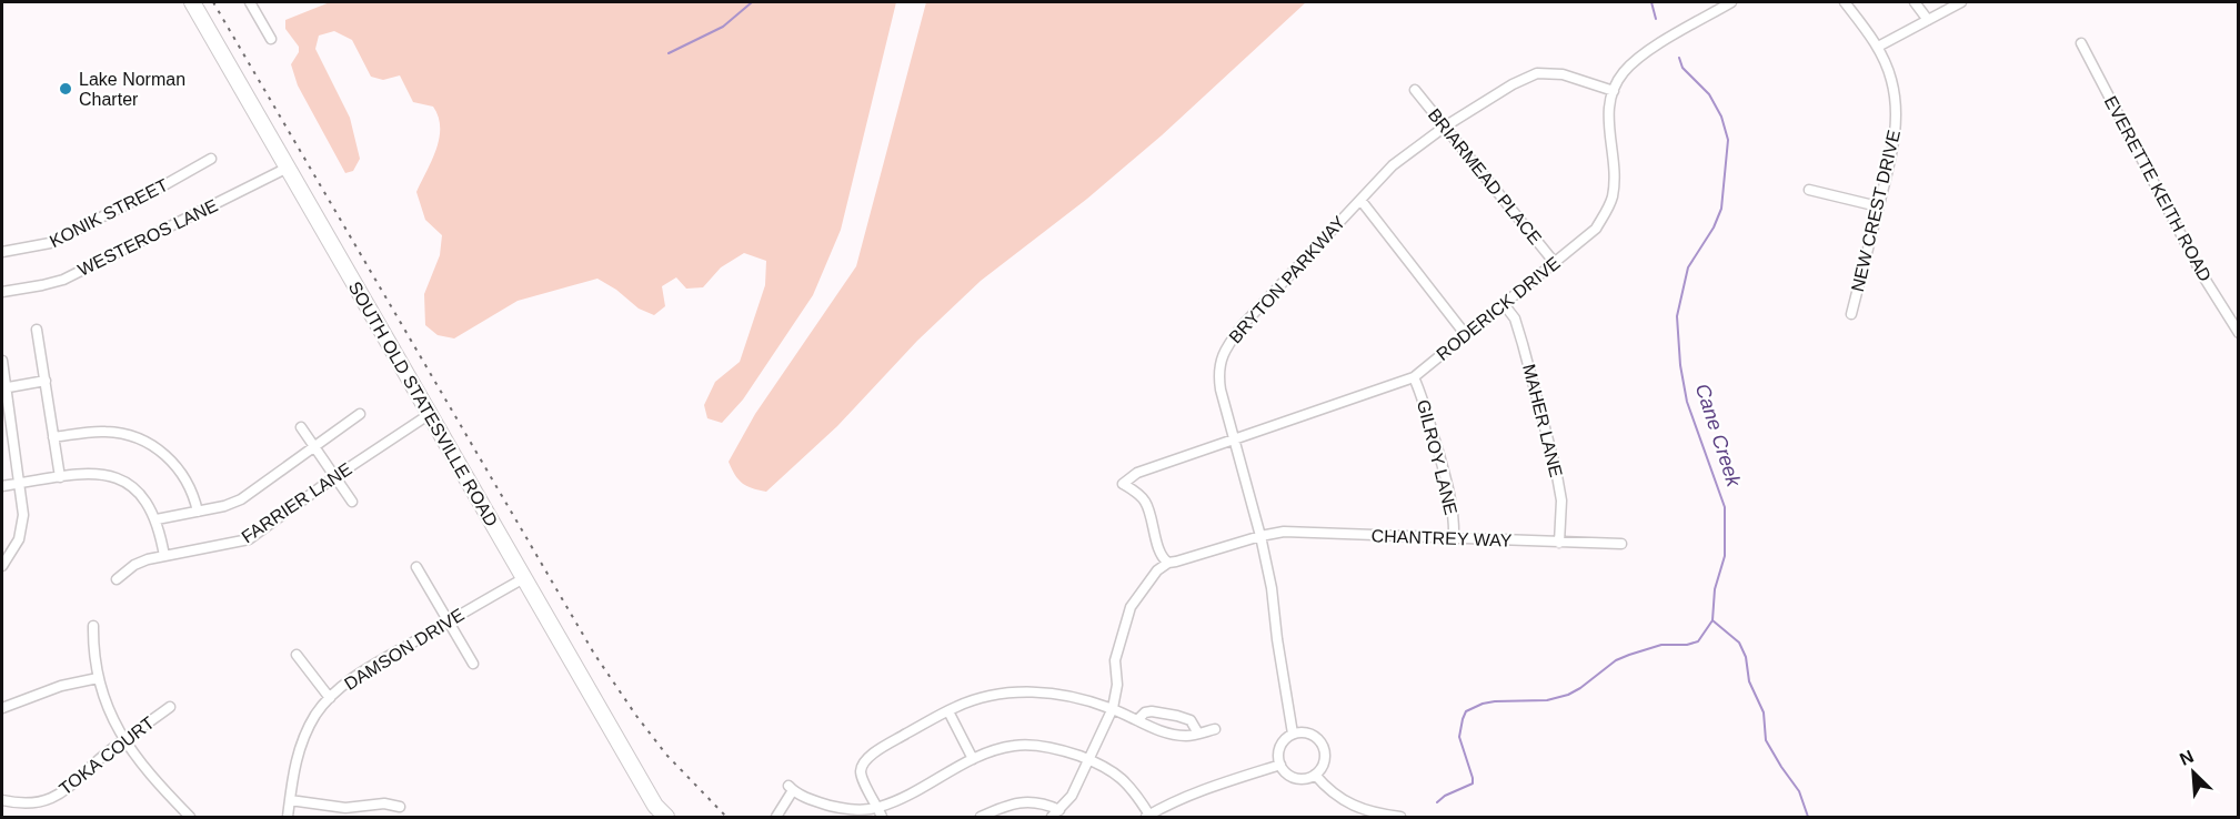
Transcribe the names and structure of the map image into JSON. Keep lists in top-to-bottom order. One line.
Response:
{"streets":{"main road":["SOUTH OLD STATESVILLE ROAD"],"street":["BRIARMEAD PLACE","EVERETTE KEITH ROAD","NEW CREST DRIVE","KONIK STREET","WESTEROS LANE","BRYTON PARKWAY","RODERICK DRIVE","MAHER LANE","GILROY LANE","FARRIER LANE","CHANTREY WAY","DAMSON DRIVE","TOKA COURT"]},"crossings":[["BRIARMEAD PLACE","BRYTON PARKWAY"],["BRIARMEAD PLACE","RODERICK DRIVE"],["WESTEROS LANE","SOUTH OLD STATESVILLE ROAD"],["BRYTON PARKWAY","RODERICK DRIVE"],["BRYTON PARKWAY","CHANTREY WAY"],["RODERICK DRIVE","MAHER LANE"],["RODERICK DRIVE","GILROY LANE"],["RODERICK DRIVE","CHANTREY WAY"],["SOUTH OLD STATESVILLE ROAD","FARRIER LANE"],["SOUTH OLD STATESVILLE ROAD","DAMSON DRIVE"],["MAHER LANE","CHANTREY WAY"],["GILROY LANE","CHANTREY WAY"]],"water":["Cane Creek"],"places":["Lake Norman Charter"],"north":"top left"}
